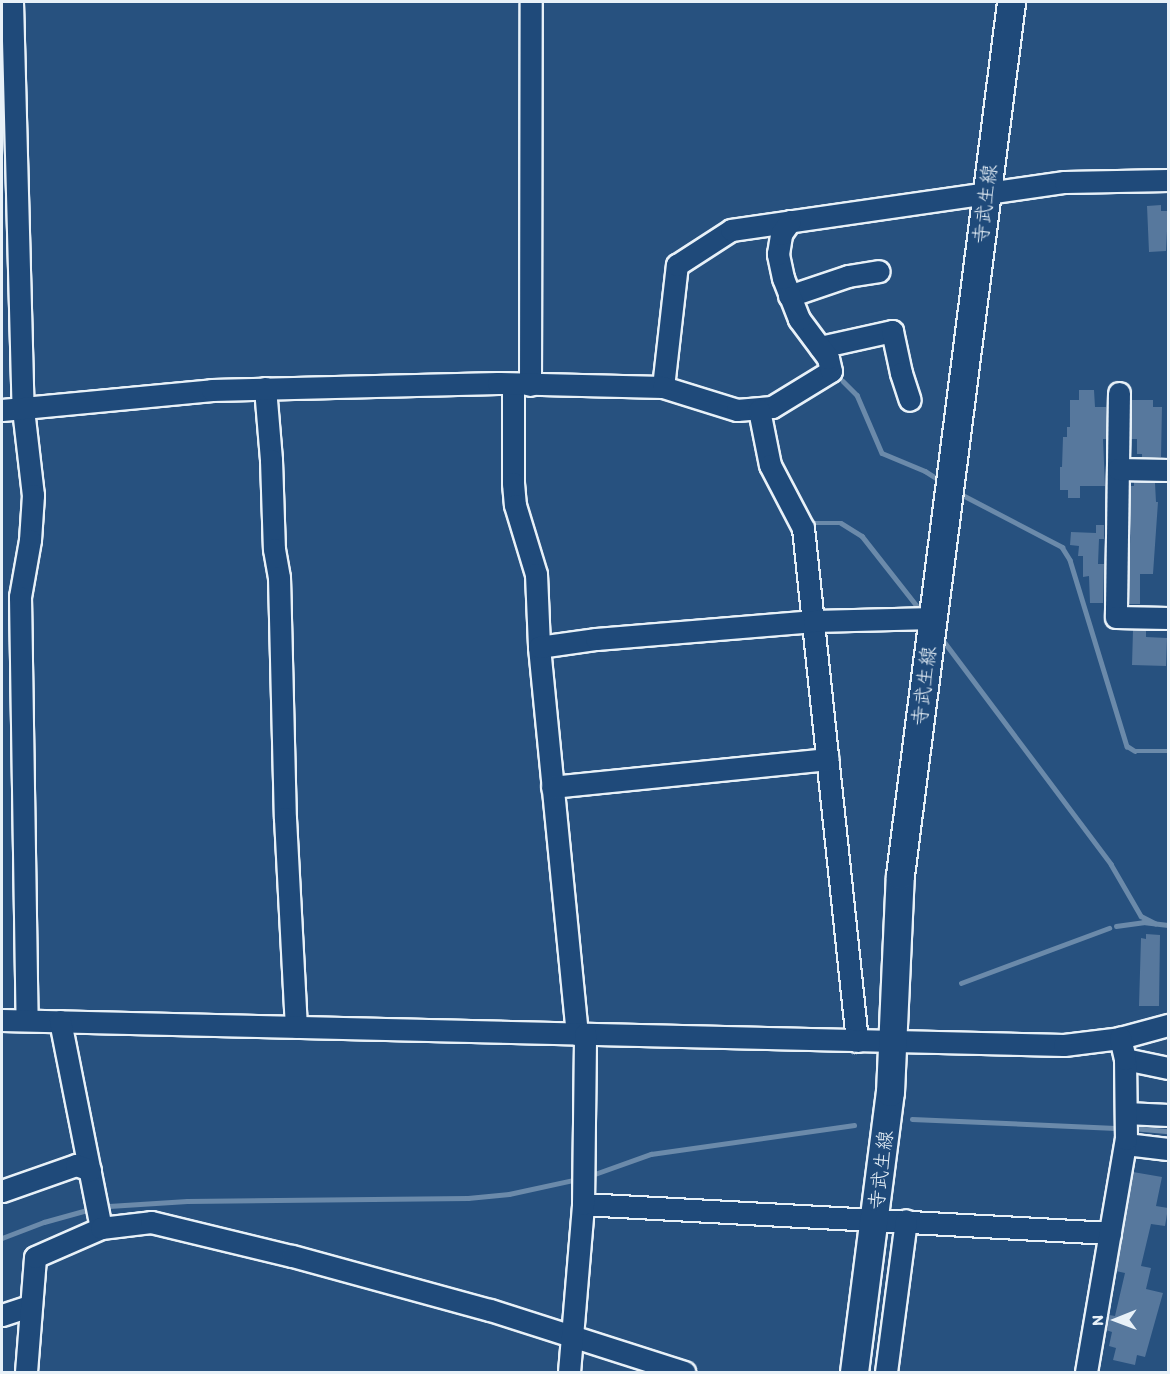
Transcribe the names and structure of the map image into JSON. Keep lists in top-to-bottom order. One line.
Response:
{"streets":{"main road":["寺武生線"]},"north":"left"}
